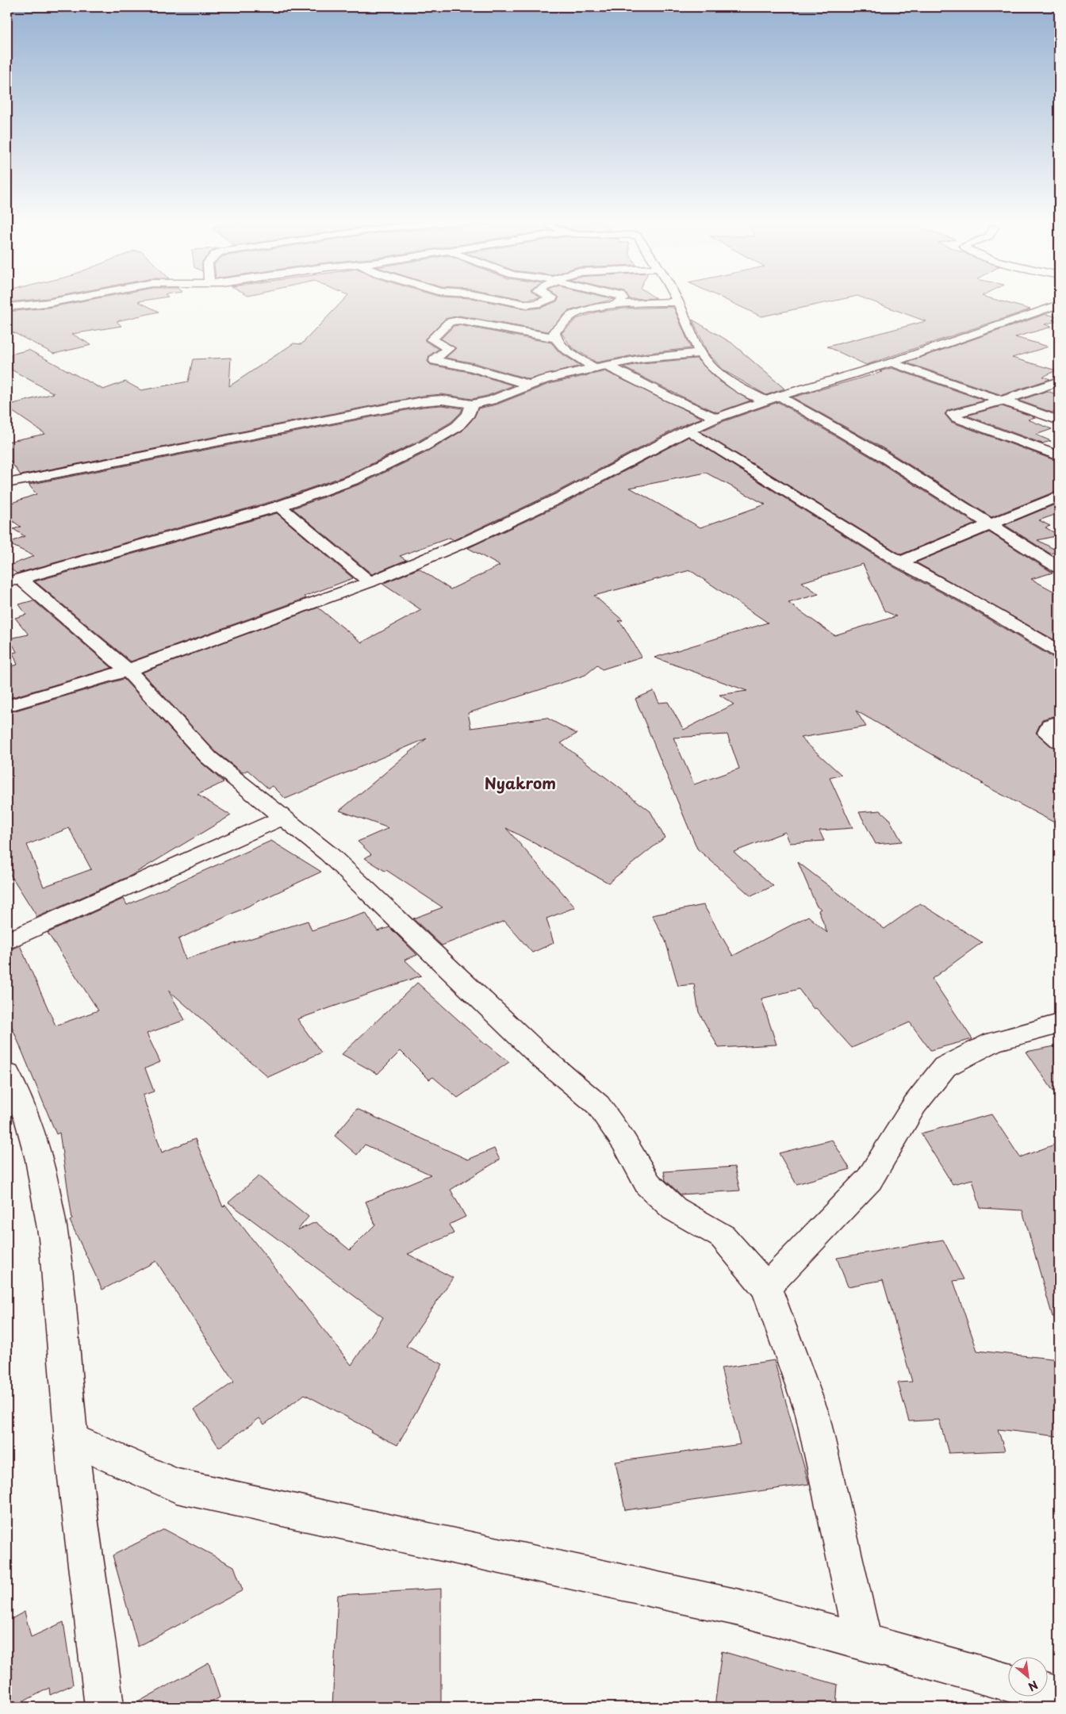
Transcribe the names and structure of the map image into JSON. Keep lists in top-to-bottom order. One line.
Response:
{"districts":["Nyakrom"],"north":"bottom right"}
